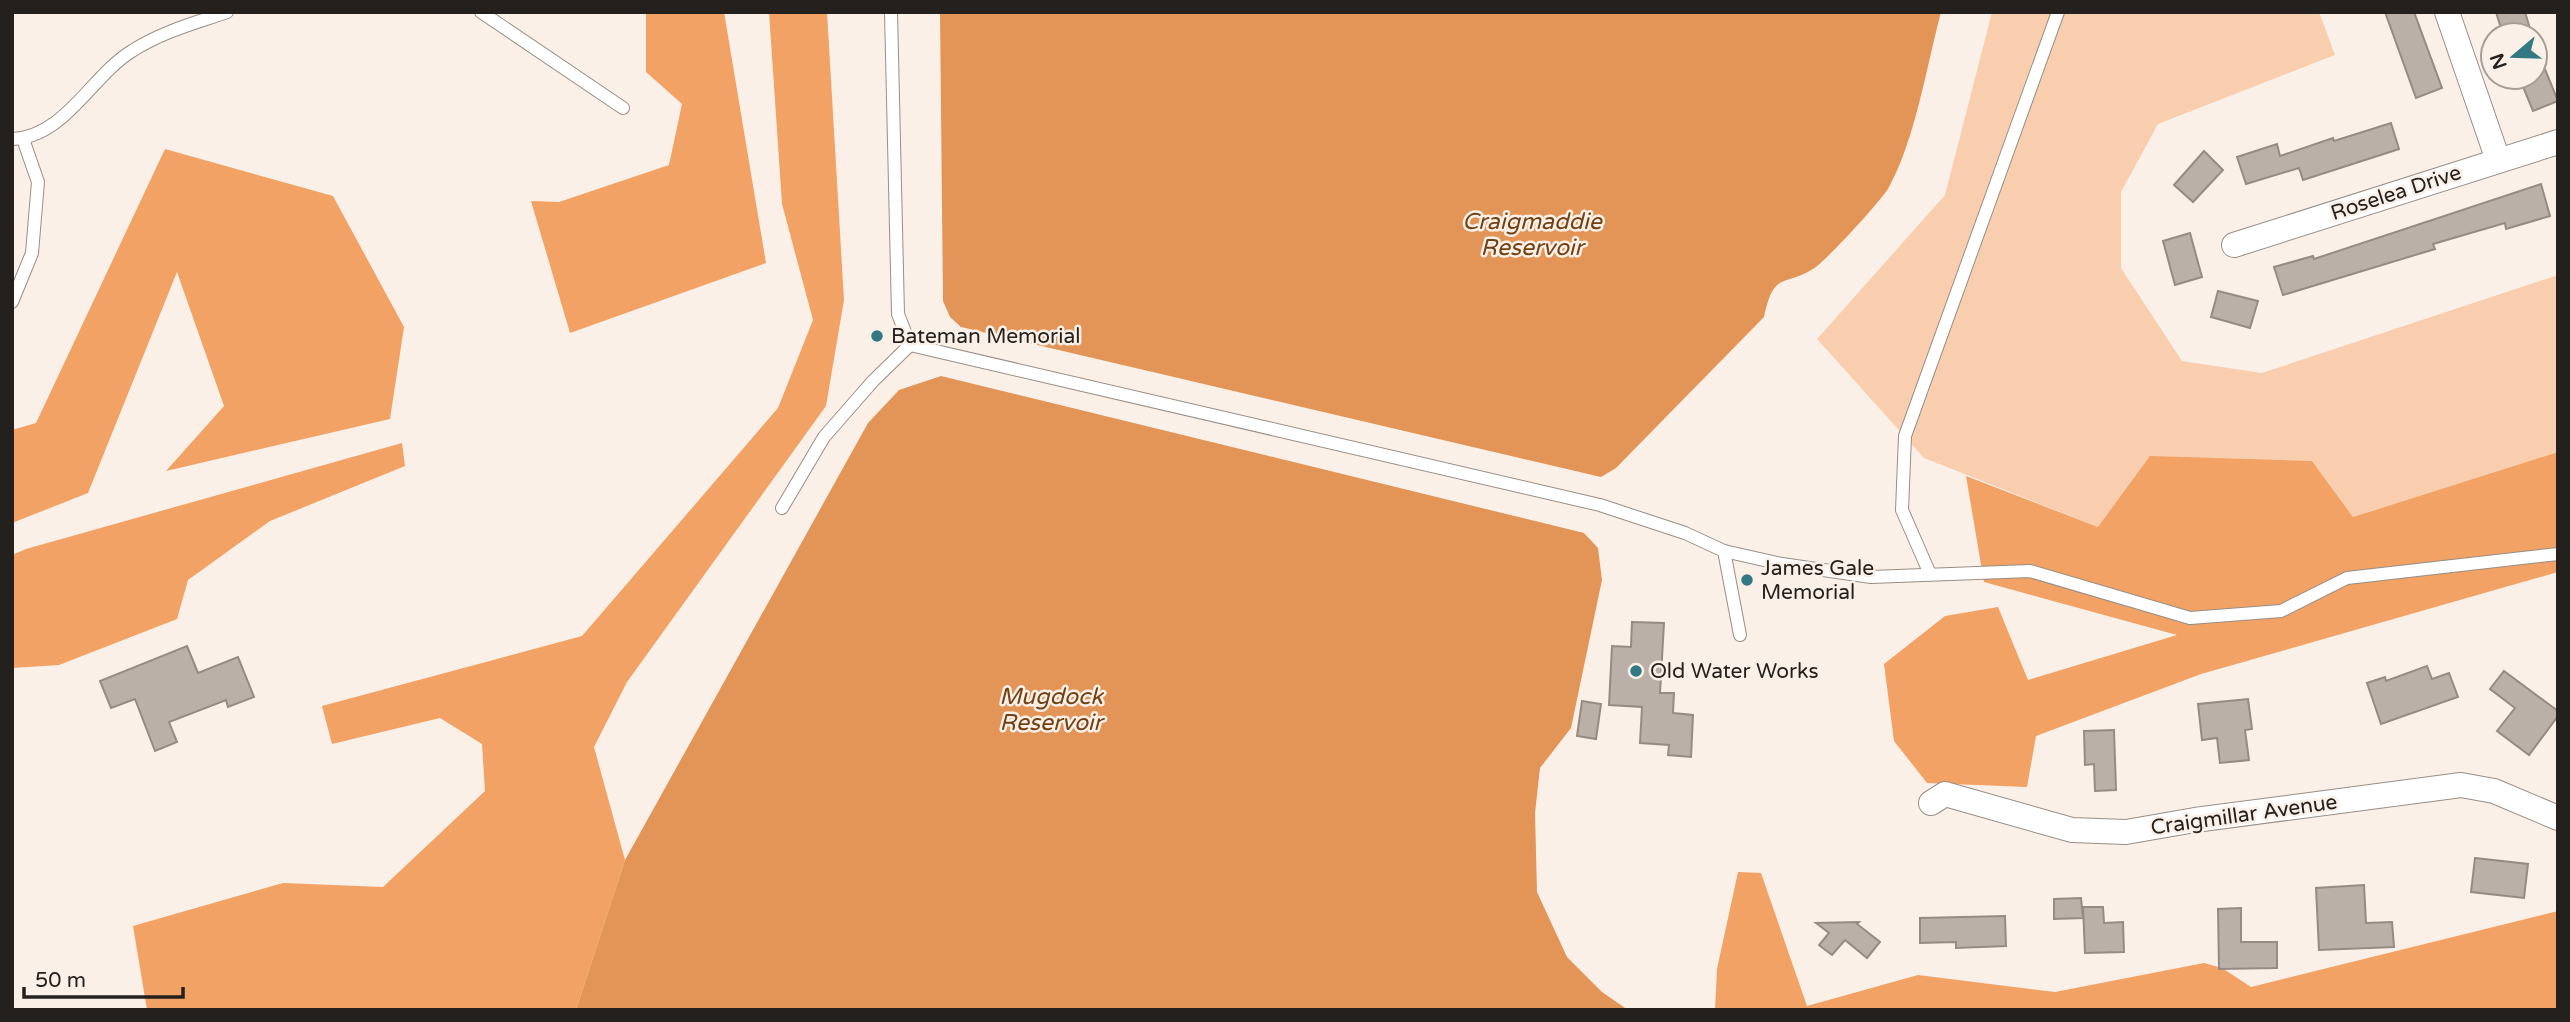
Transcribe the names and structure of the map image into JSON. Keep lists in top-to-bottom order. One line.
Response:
{"streets":{"street":["Roselea Drive","Craigmillar Avenue"]},"water":["Craigmaddie Reservoir","Mugdock Reservoir"],"places":["Bateman Memorial","James Gale Memorial","Old Water Works"],"scale_bar":"50 m","north":"left"}
